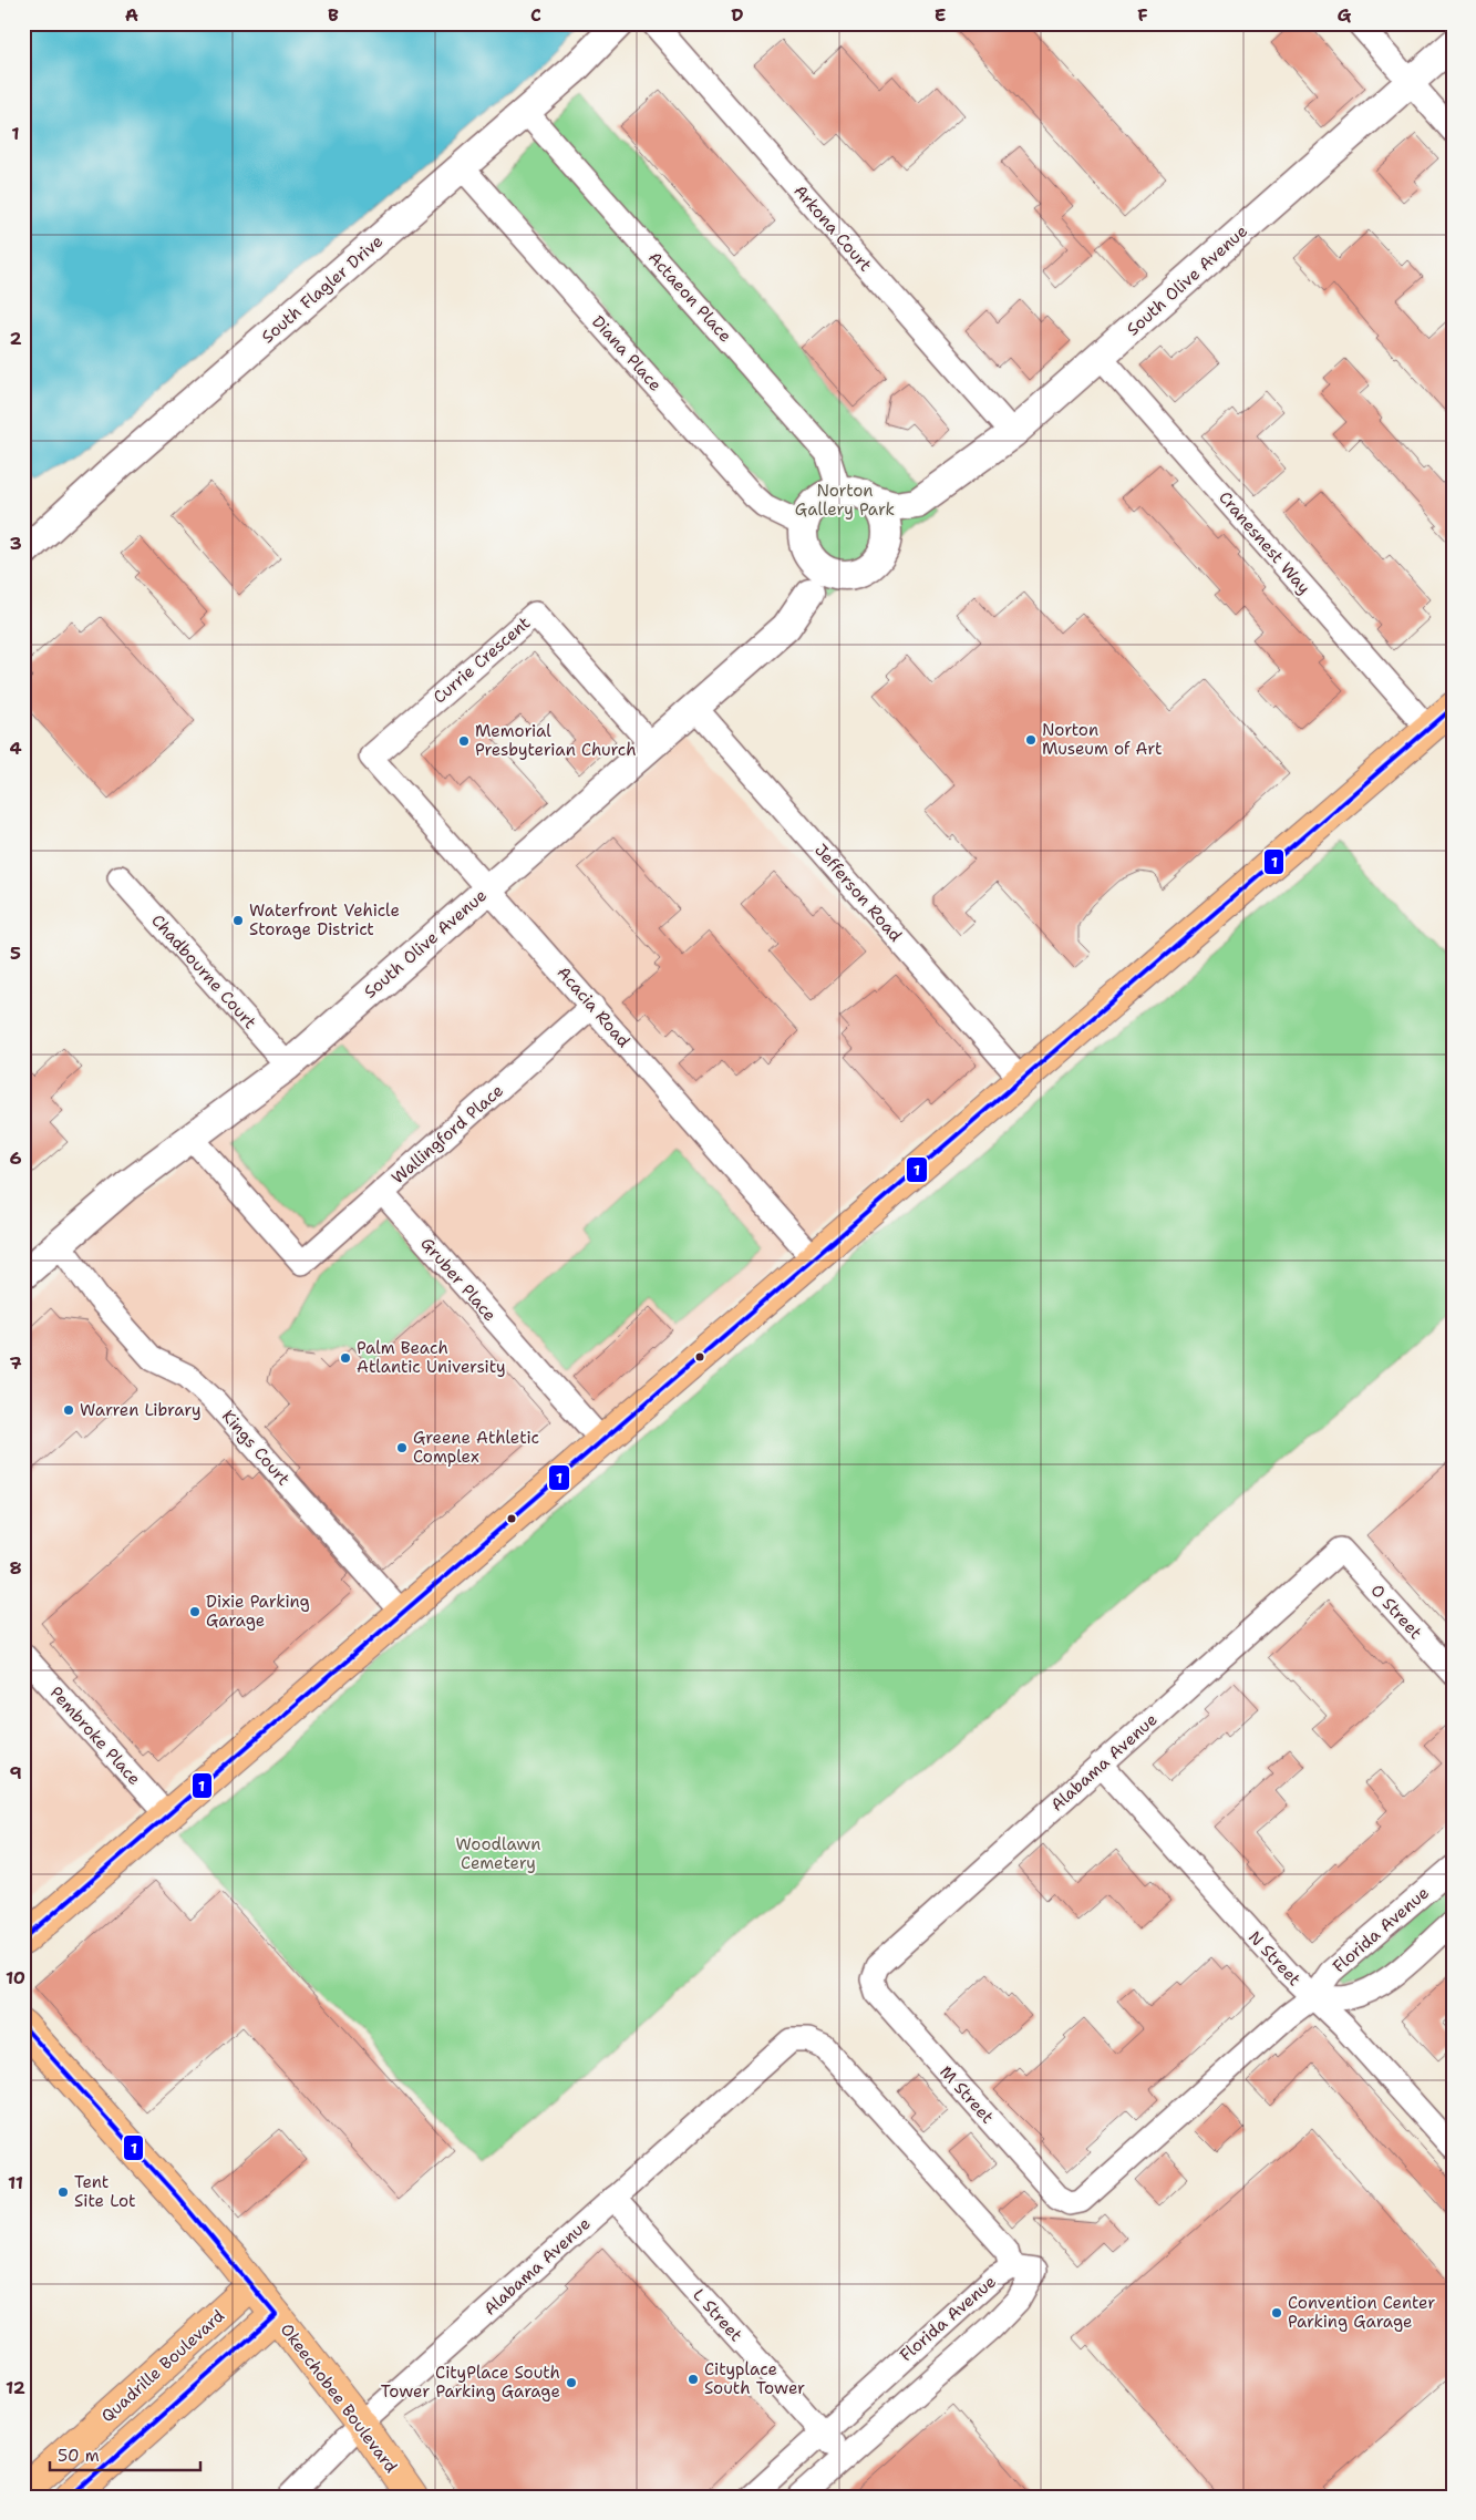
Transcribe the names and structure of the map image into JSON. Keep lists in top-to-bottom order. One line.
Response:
{"streets":{"main road":["Quadrille Boulevard","Okeechobee Boulevard"],"street":["Arkona Court","South Olive Avenue","South Flagler Drive","Actaeon Place","Diana Place","Cranesnest Way","Currie Crescent","Jefferson Road","Chadbourne Court","Acacia Road","Wallingford Place","Gruber Place","Kings Court","O Street","Pembroke Place","Alabama Avenue","Florida Avenue","N Street","M Street","L Street"]},"crossings":[["Arkona Court","South Olive Avenue"],["South Olive Avenue","Actaeon Place"],["South Olive Avenue","Diana Place"],["South Olive Avenue","Cranesnest Way"],["South Olive Avenue","Currie Crescent"],["South Olive Avenue","Jefferson Road"],["South Olive Avenue","Chadbourne Court"],["South Olive Avenue","Acacia Road"],["South Olive Avenue","Wallingford Place"],["South Olive Avenue","Kings Court"],["South Flagler Drive","Actaeon Place"],["South Flagler Drive","Diana Place"],["Actaeon Place","Diana Place"],["Currie Crescent","Acacia Road"],["Acacia Road","Wallingford Place"],["Wallingford Place","Gruber Place"],["O Street","Alabama Avenue"],["Alabama Avenue","Florida Avenue"],["Alabama Avenue","N Street"],["Alabama Avenue","M Street"],["Alabama Avenue","L Street"],["Alabama Avenue","Okeechobee Boulevard"],["Florida Avenue","N Street"],["Florida Avenue","M Street"],["Florida Avenue","L Street"],["Quadrille Boulevard","Okeechobee Boulevard"]],"parks":["Norton Gallery Park","Woodlawn Cemetery"],"places":["Norton Museum of Art","Memorial Presbyterian Church","Waterfront Vehicle Storage District","Palm Beach Atlantic University","Warren Library","Greene Athletic Complex","Dixie Parking Garage","Tent Site Lot","Convention Center Parking Garage","Cityplace South Tower","CityPlace South Tower Parking Garage"],"lines":["transit line 1"],"scale_bar":"50 m","grid":{"columns":["A","B","C","D","E","F","G"],"rows":["1","2","3","4","5","6","7","8","9","10","11","12"]}}
